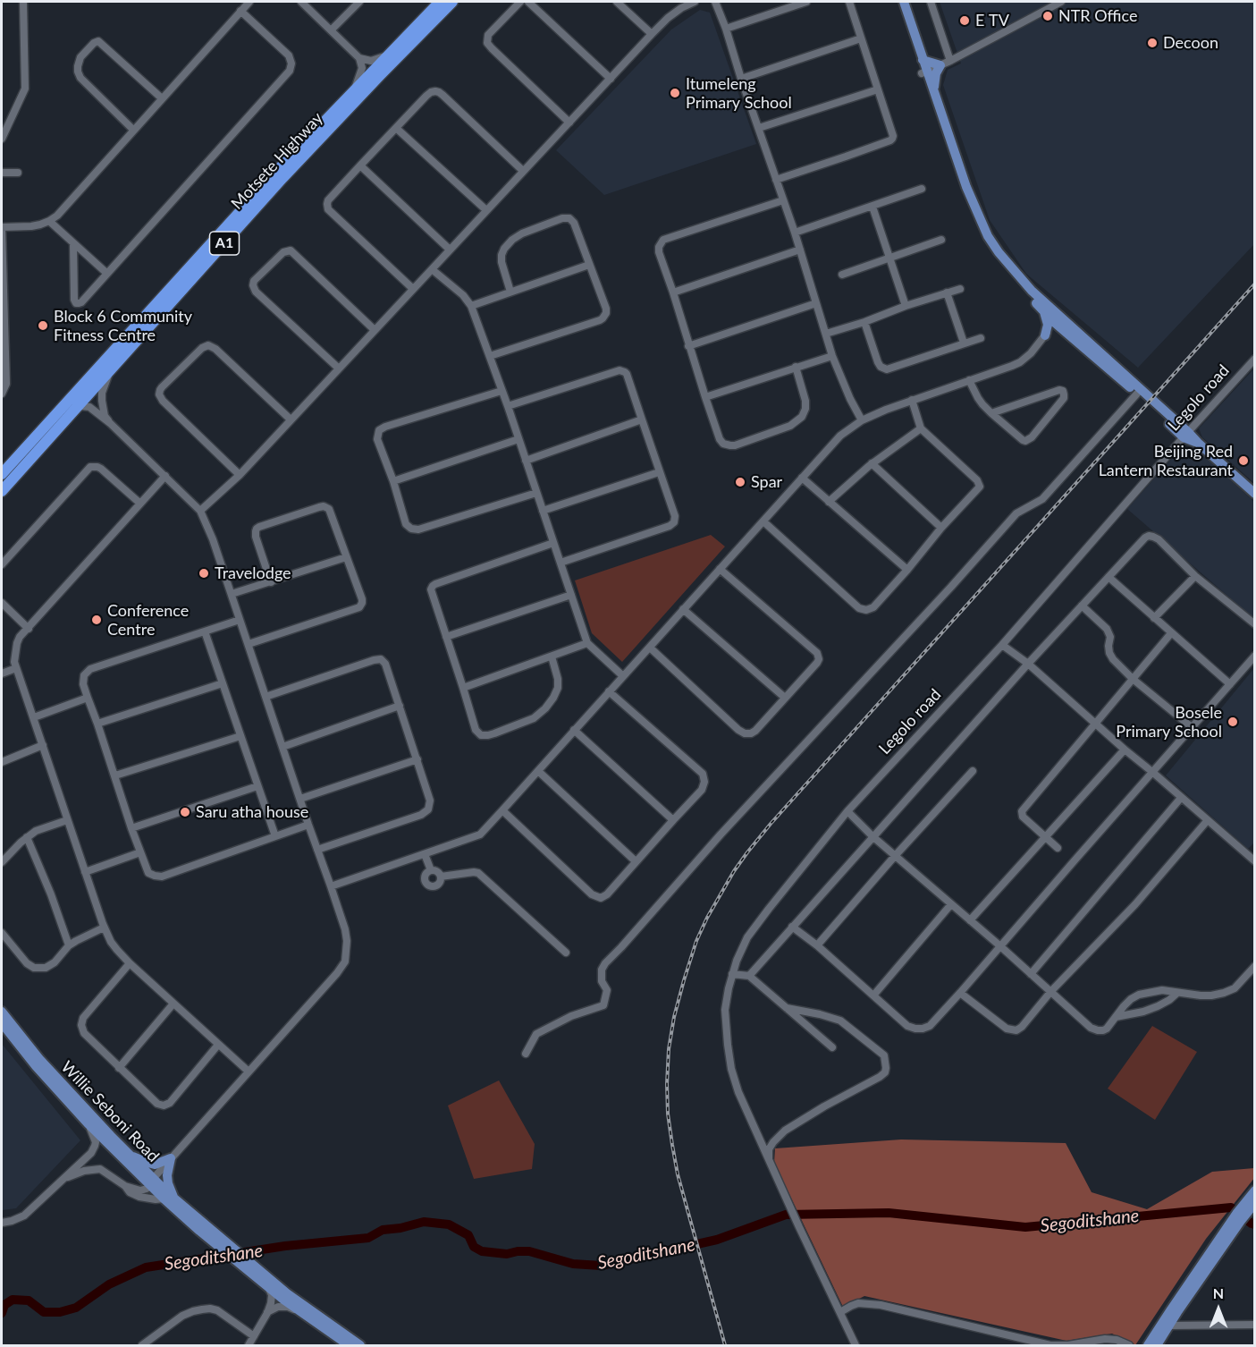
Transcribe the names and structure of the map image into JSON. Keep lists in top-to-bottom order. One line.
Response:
{"streets":{"highway":["Motsete Highway","A1"],"main road":["Willie Seboni Road"],"street":["Legolo road"]},"water":["Segoditshane"],"places":["NTR Office","E TV","Decoon","Itumeleng Primary School","Block 6 Community Fitness Centre","Beijing Red Lantern Restaurant","Spar","Travelodge","Conference Centre","Bosele Primary School","Saru atha house"],"north":"top"}
